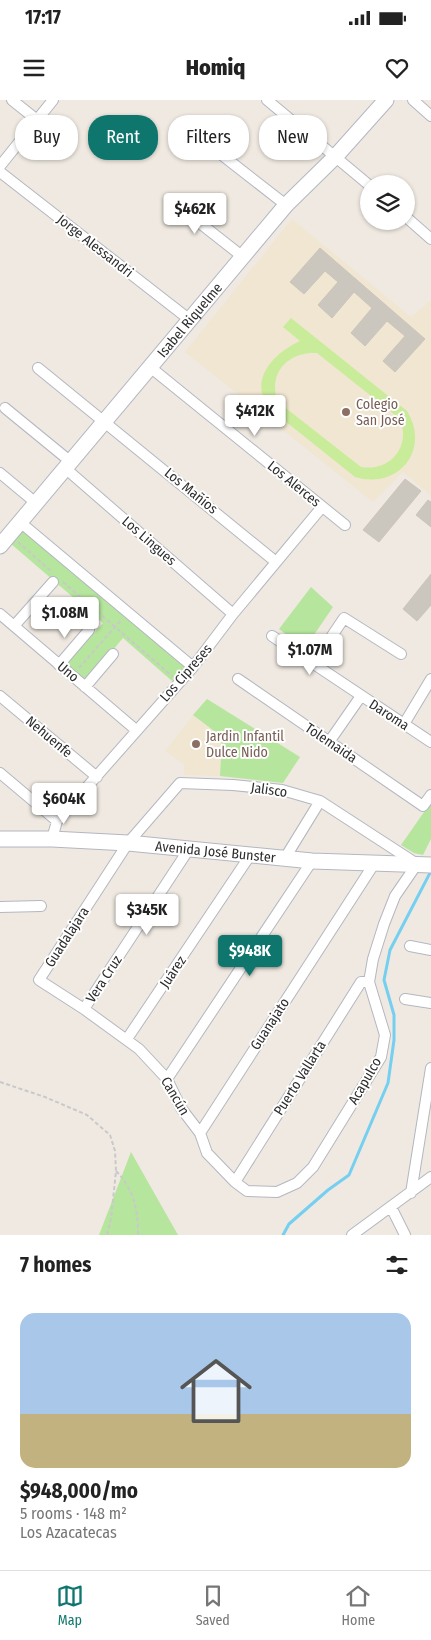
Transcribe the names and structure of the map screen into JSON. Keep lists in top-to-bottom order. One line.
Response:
{"streets":{"street":["Jorge Alessandri","Isabel Riquelme","Los Alerces","Los Mañíos","Los Lingues","Uno","Los Cipreses","Daroma","Nehuenfe","Tolemaida","Jalisco","Avenida José Bunster","Guadalajara","Juárez","Vera Cruz","Guanajato","Puerto Vallarta","Acapulco","Cancún"]},"crossings":[["Jorge Alessandri","Isabel Riquelme"],["Isabel Riquelme","Los Alerces"],["Isabel Riquelme","Los Mañíos"],["Isabel Riquelme","Los Lingues"],["Los Alerces","Los Cipreses"],["Los Mañíos","Los Cipreses"],["Los Lingues","Los Cipreses"],["Uno","Los Cipreses"],["Los Cipreses","Nehuenfe"],["Los Cipreses","Avenida José Bunster"],["Jalisco","Avenida José Bunster"],["Jalisco","Guadalajara"],["Jalisco","Acapulco"],["Avenida José Bunster","Guadalajara"],["Avenida José Bunster","Juárez"],["Avenida José Bunster","Vera Cruz"],["Avenida José Bunster","Guanajato"],["Avenida José Bunster","Acapulco"],["Guadalajara","Cancún"],["Juárez","Cancún"],["Vera Cruz","Cancún"],["Guanajato","Cancún"],["Puerto Vallarta","Acapulco"],["Puerto Vallarta","Cancún"],["Acapulco","Cancún"]],"places":["Colegio San José","Jardin Infantil Dulce Nido"],"page":{"status":"17:17","header":"Homiq","chip":["Buy","Rent","Filters","New"],"price":["$462K","$412K","$1.08M","$1.07M","$604K","$345K","$948K"],"heading":"7 homes","list":[{"name":"$948,000/mo","note":"5 rooms · 148 m² · Los Azacatecas"}],"tabs":["Map","Saved","Home"]}}
